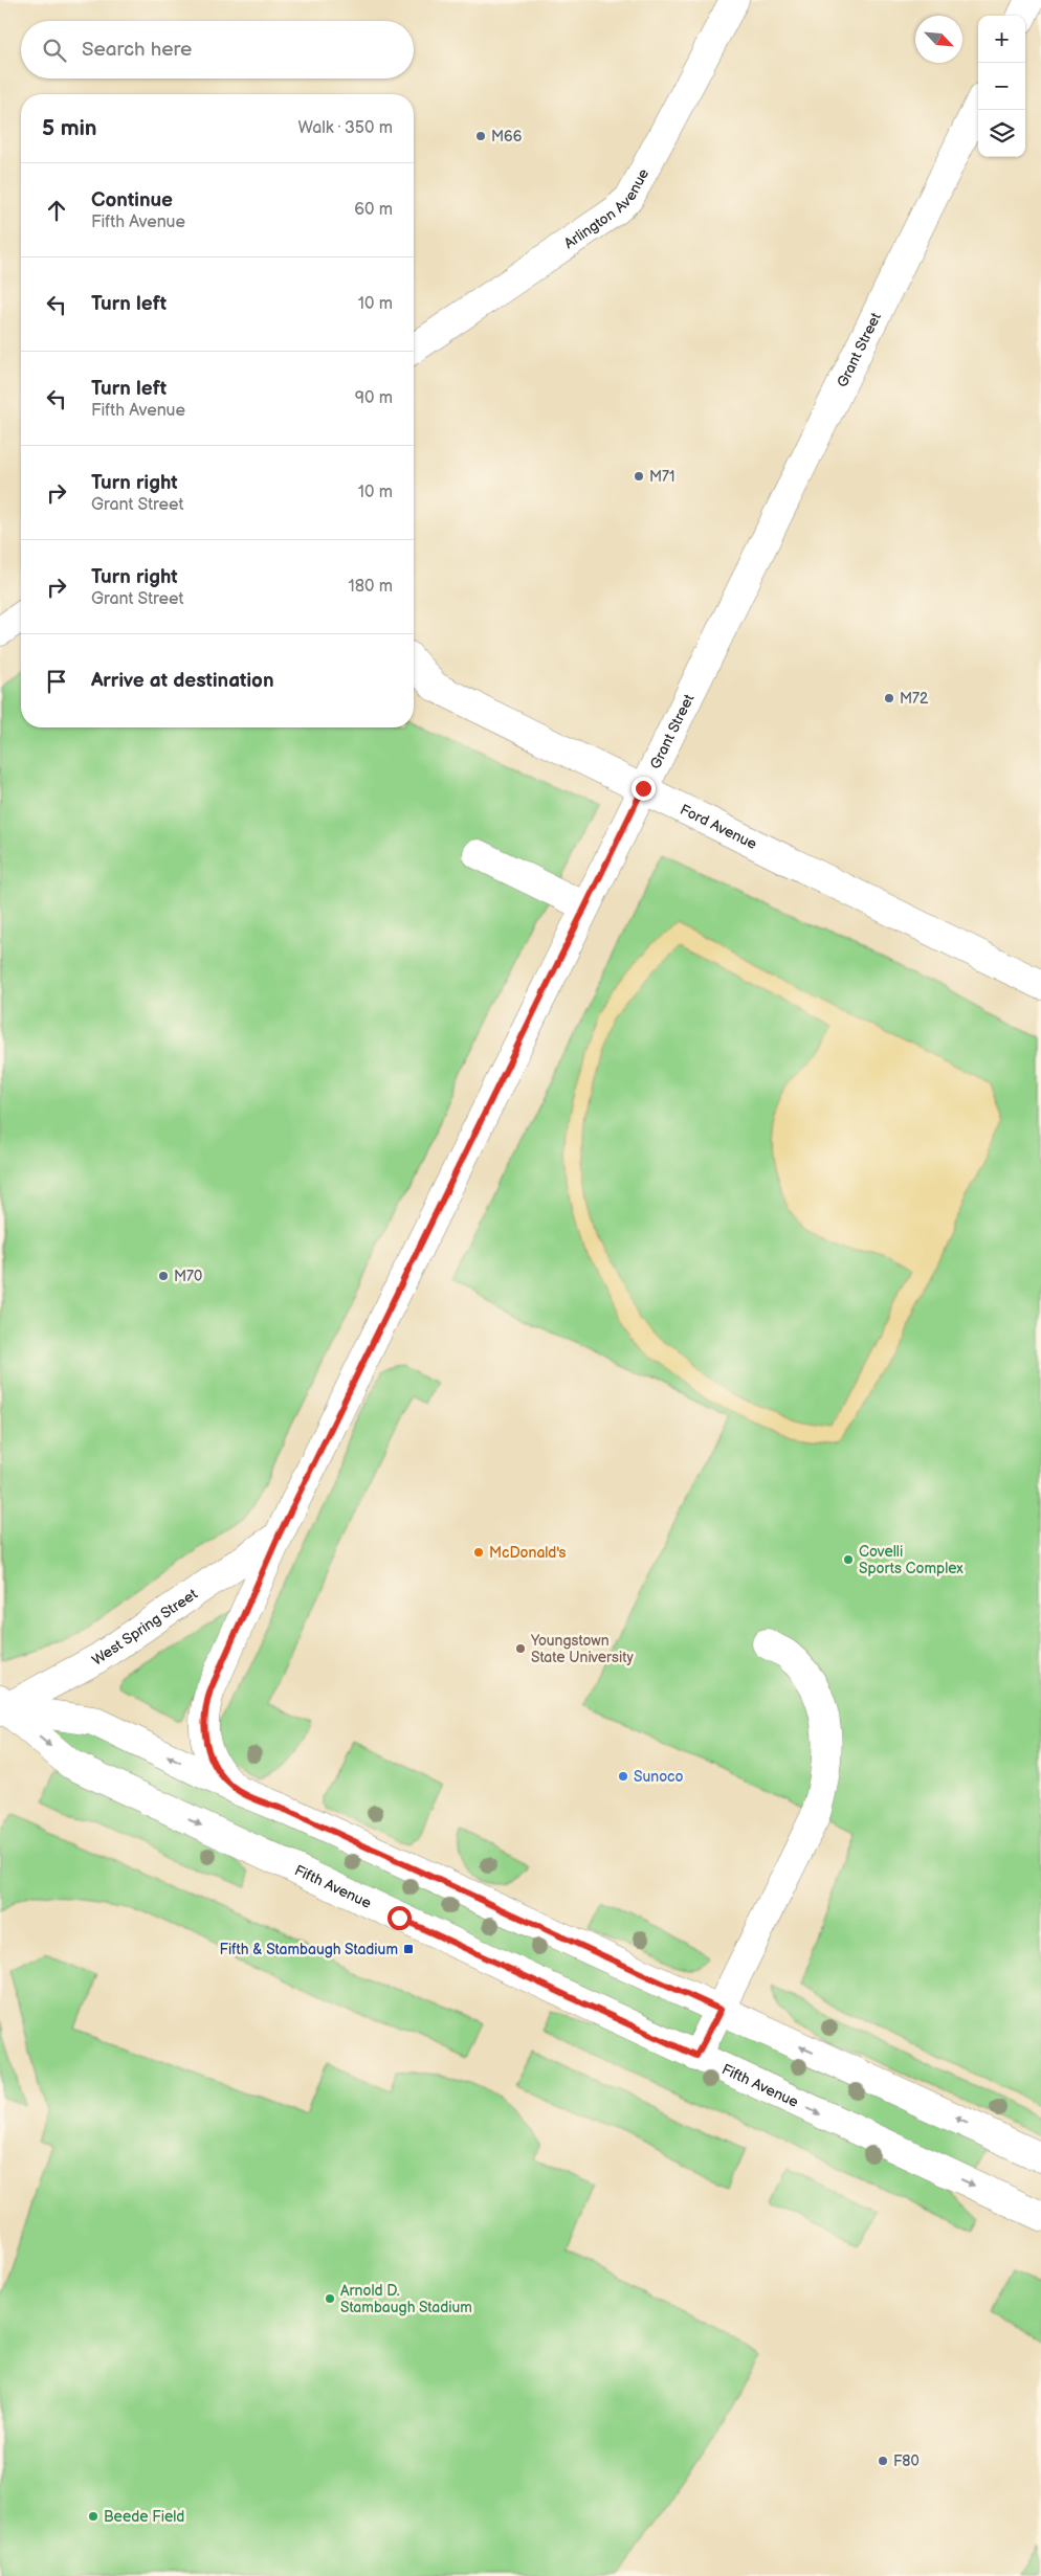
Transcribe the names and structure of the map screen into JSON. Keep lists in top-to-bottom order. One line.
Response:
{"streets":{"street":["Arlington Avenue","Grant Street","Ford Avenue","West Spring Street","Fifth Avenue"]},"crossings":[["Grant Street","Ford Avenue"],["Grant Street","West Spring Street"],["West Spring Street","Fifth Avenue"]],"places":{"other":["M66","M71","M72","M70","McDonald's","Covelli Sports Complex","Youngstown State University","Sunoco","Arnold D. Stambaugh Stadium","F80","Beede Field"],"transit":["Fifth & Stambaugh Stadium"]},"north":"bottom right","page":{"map_buttons":["+","−"],"search":"Search here","heading":["5 min","Walk · 350 m"],"list":[["Continue","Fifth Avenue","60 m"],["Turn left","10 m"],["Turn left","Fifth Avenue","90 m"],["Turn right","Grant Street","10 m"],["Turn right","Grant Street","180 m"],"Arrive at destination"]}}
